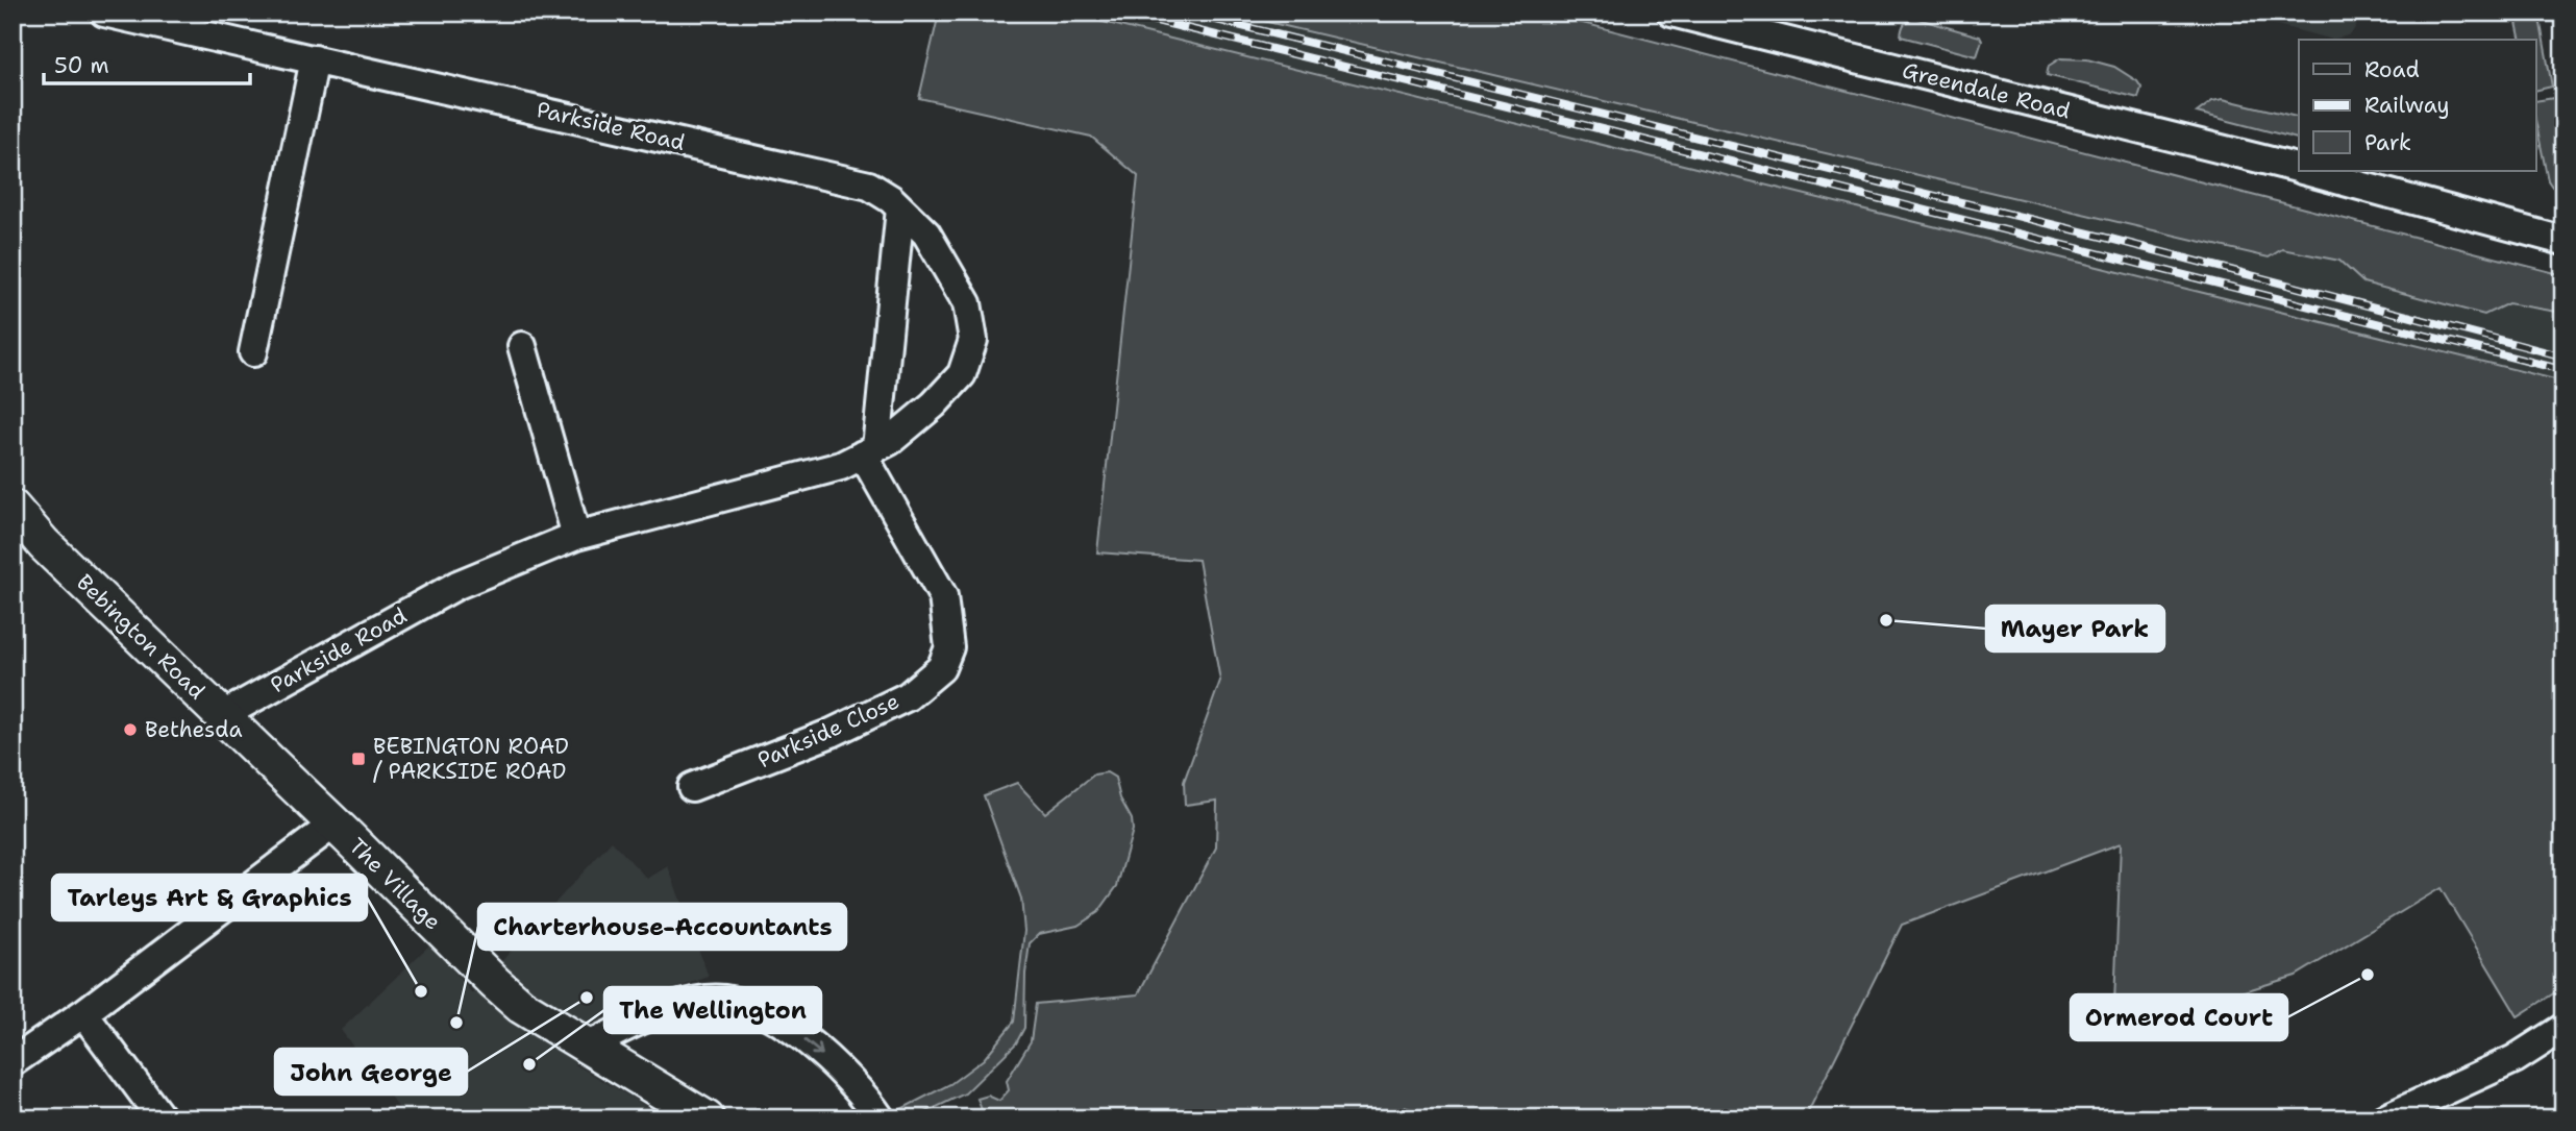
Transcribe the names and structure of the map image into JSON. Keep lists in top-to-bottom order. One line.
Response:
{"streets":{"main road":["Bebington Road","The Village"],"street":["Greendale Road","Parkside Road","Parkside Close"]},"crossings":[["Parkside Road","Bebington Road"],["Parkside Road","Parkside Close"],["Bebington Road","The Village"]],"places":{"other":["Mayer Park","Bethesda","Ormerod Court","Tarleys Art & Graphics","John George","Charterhouse-Accountants","The Wellington"],"transit":["BEBINGTON ROAD / PARKSIDE ROAD"]},"legend":["Road","Railway","Park"],"scale_bar":"50 m"}
